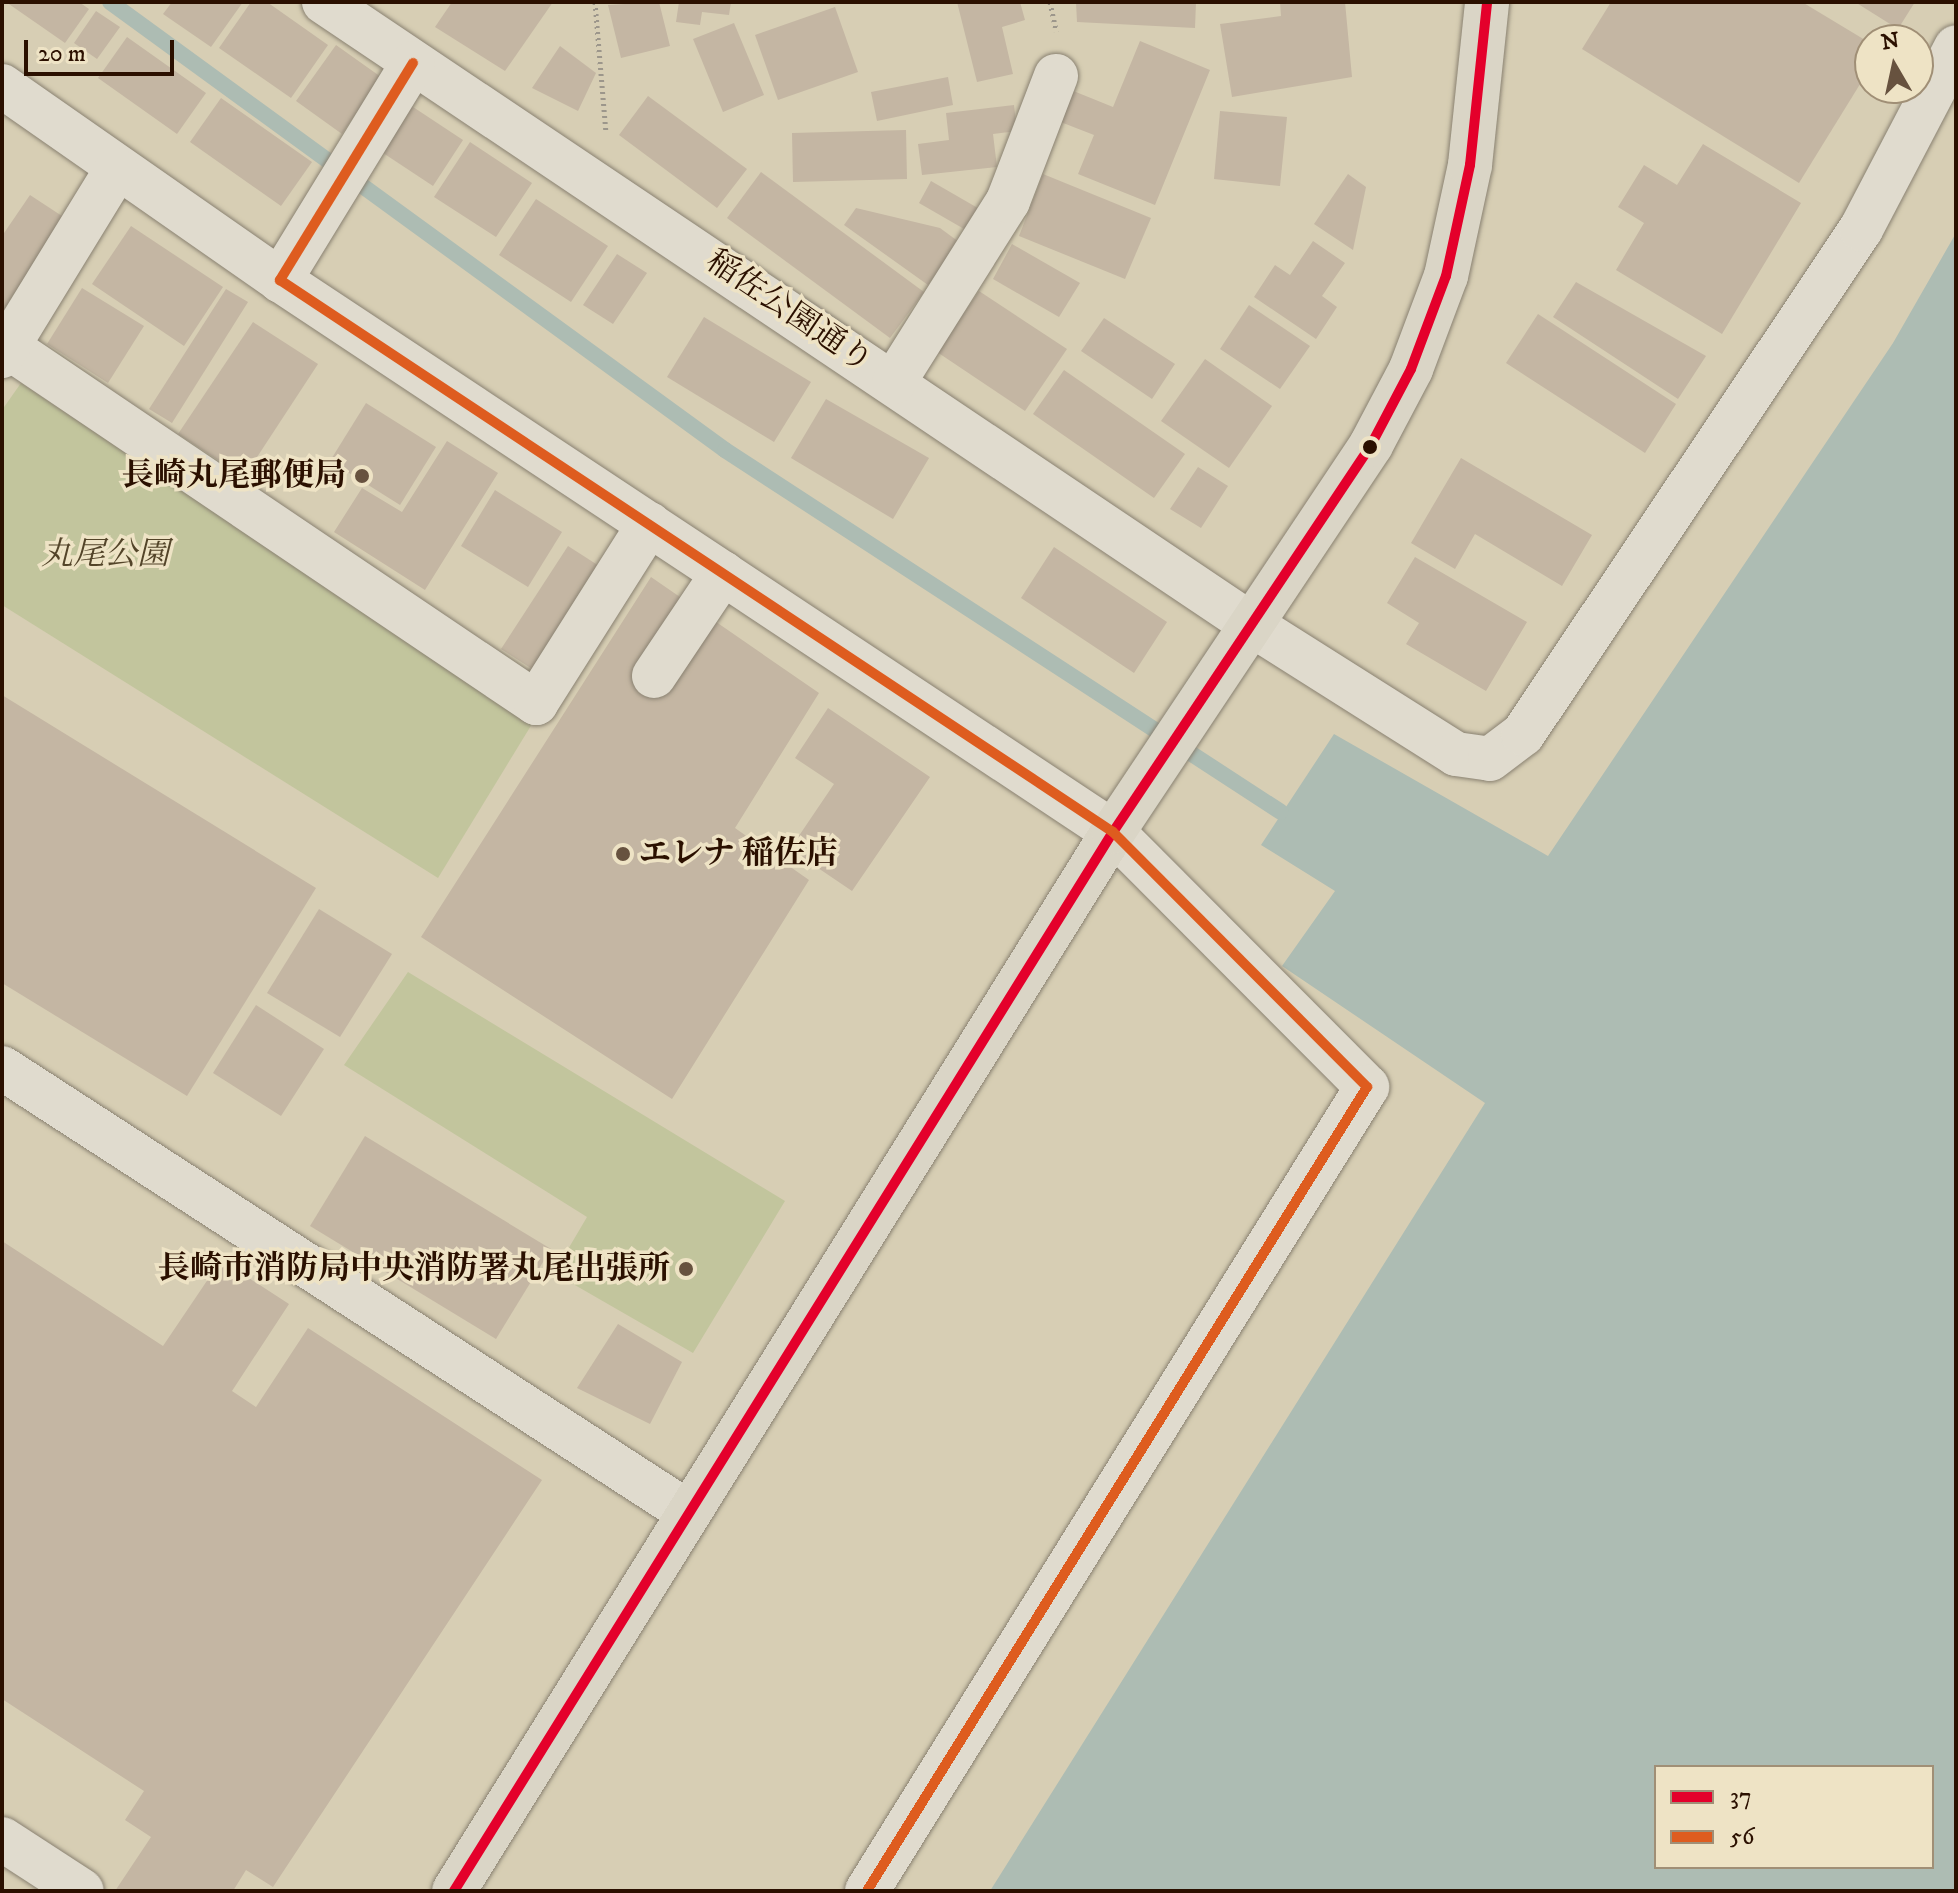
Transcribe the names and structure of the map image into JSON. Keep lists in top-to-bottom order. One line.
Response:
{"streets":{"street":["稲佐公園通り"]},"parks":["丸尾公園"],"places":["長崎丸尾郵便局","エレナ 稲佐店","長崎市消防局中央消防署丸尾出張所"],"lines":["transit line 37","transit line 56"],"legend":["37","56"],"scale_bar":"20 m","north":"top"}
